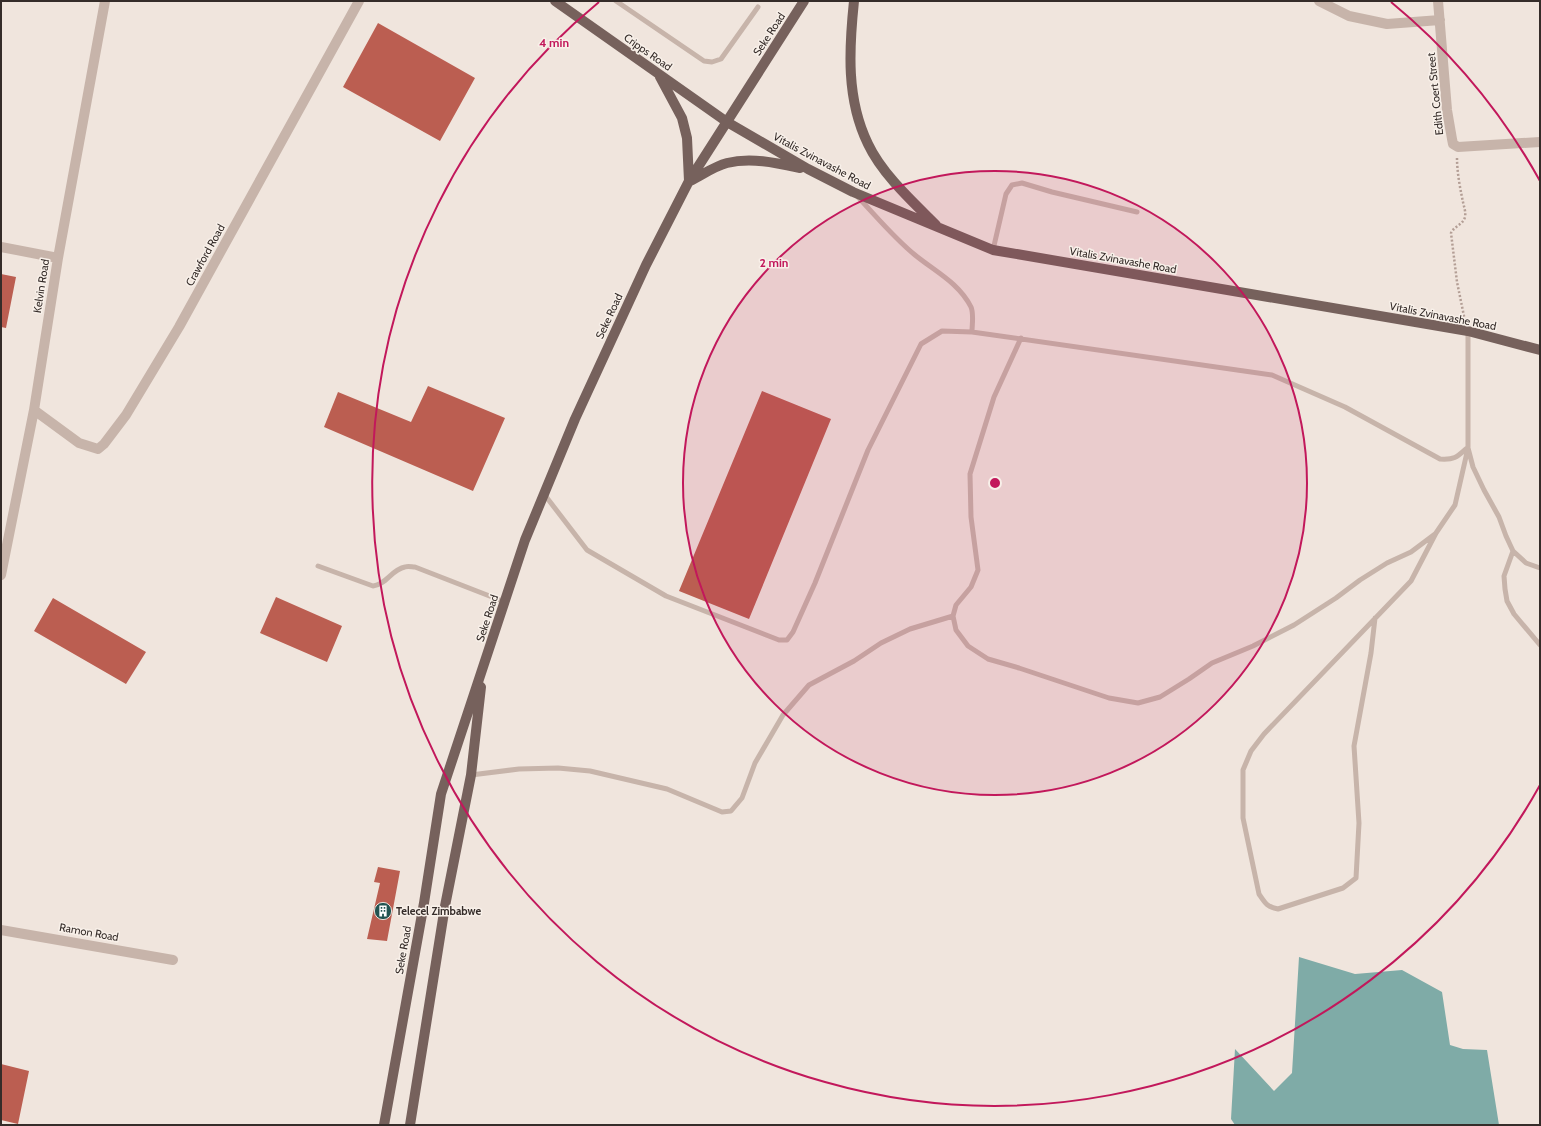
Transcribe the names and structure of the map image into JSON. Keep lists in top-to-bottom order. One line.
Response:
{"streets":{"main road":["Seke Road","Cripps Road","Vitalis Zvinavashe Road"],"street":["Edith Coert Street","Crawford Road","Kelvin Road","Ramon Road"]},"crossings":[["Seke Road","Cripps Road"],["Seke Road","Vitalis Zvinavashe Road"],["Cripps Road","Vitalis Zvinavashe Road"],["Crawford Road","Kelvin Road"]],"places":{"building":["Telecel Zimbabwe"]},"rings":["4 min","2 min"]}
